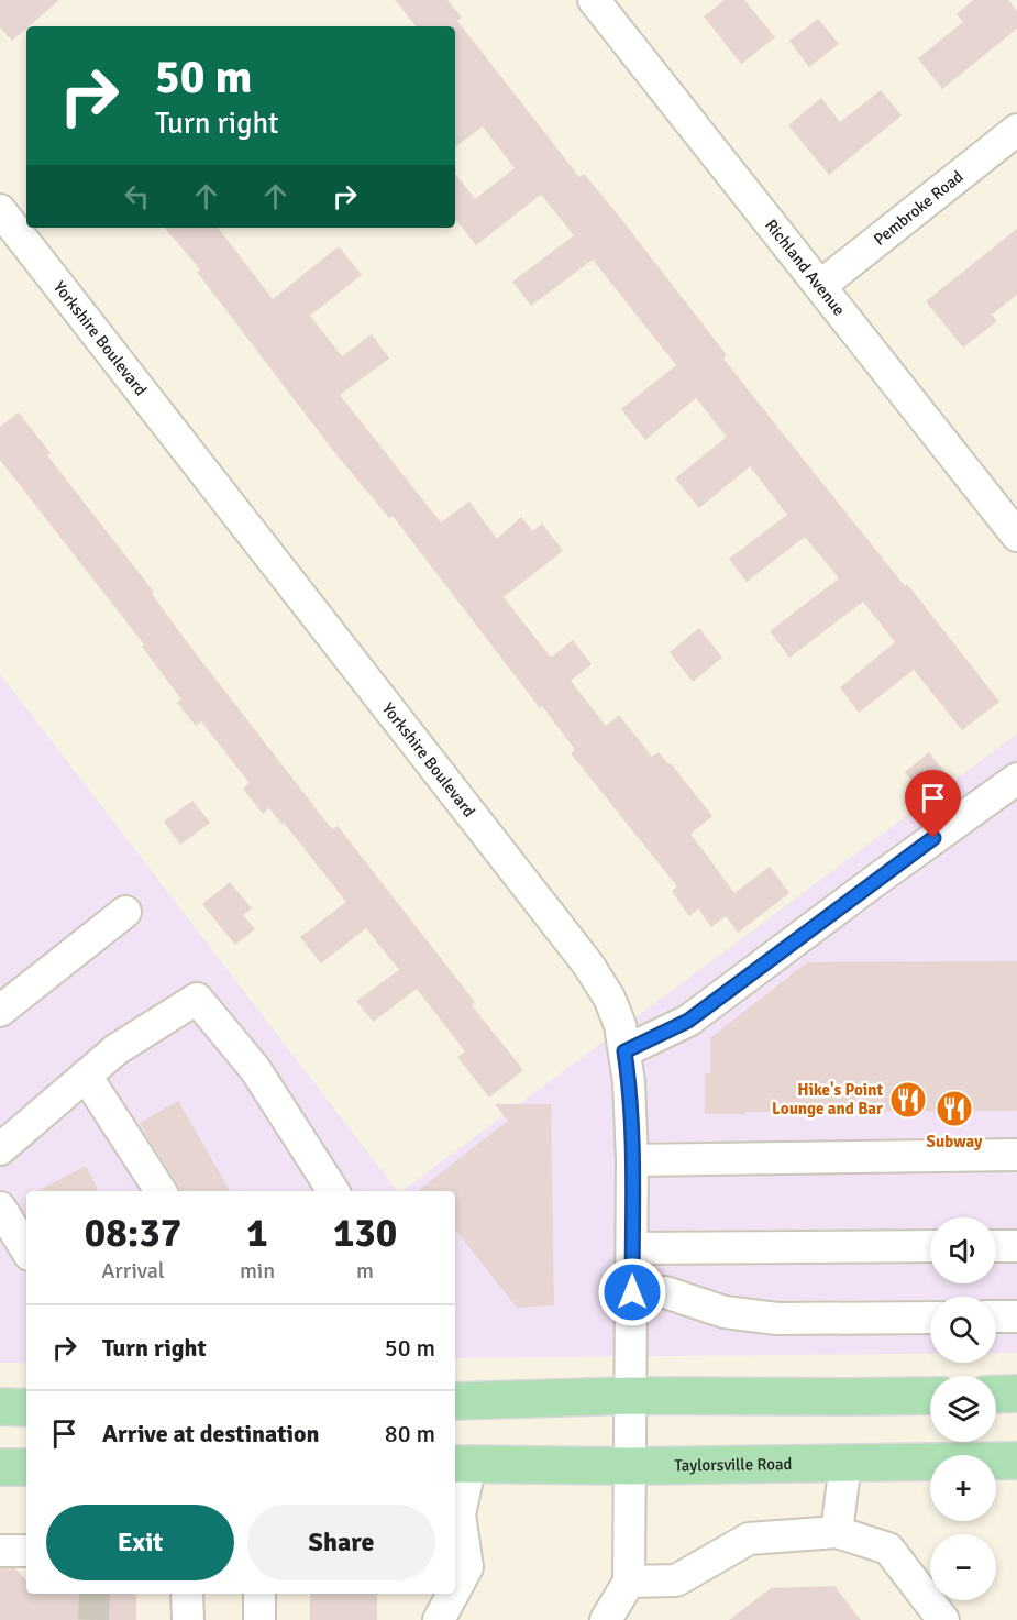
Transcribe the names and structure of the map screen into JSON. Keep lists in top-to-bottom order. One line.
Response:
{"streets":{"main road":["Taylorsville Road"],"street":["Pembroke Road","Richland Avenue","Yorkshire Boulevard"]},"crossings":[["Pembroke Road","Richland Avenue"],["Yorkshire Boulevard","Taylorsville Road"]],"places":{"restaurant":["Hike's Point Lounge and Bar","Subway"]},"page":{"turn":["50 m","Turn right"],"eta":["08:37","Arrival","1","min","130","m"],"map_buttons":["+","−"],"list":[{"name":"Turn right","value":"50 m"},{"name":"Arrive at destination","value":"80 m"}],"buttons":["Exit","Share"]}}
